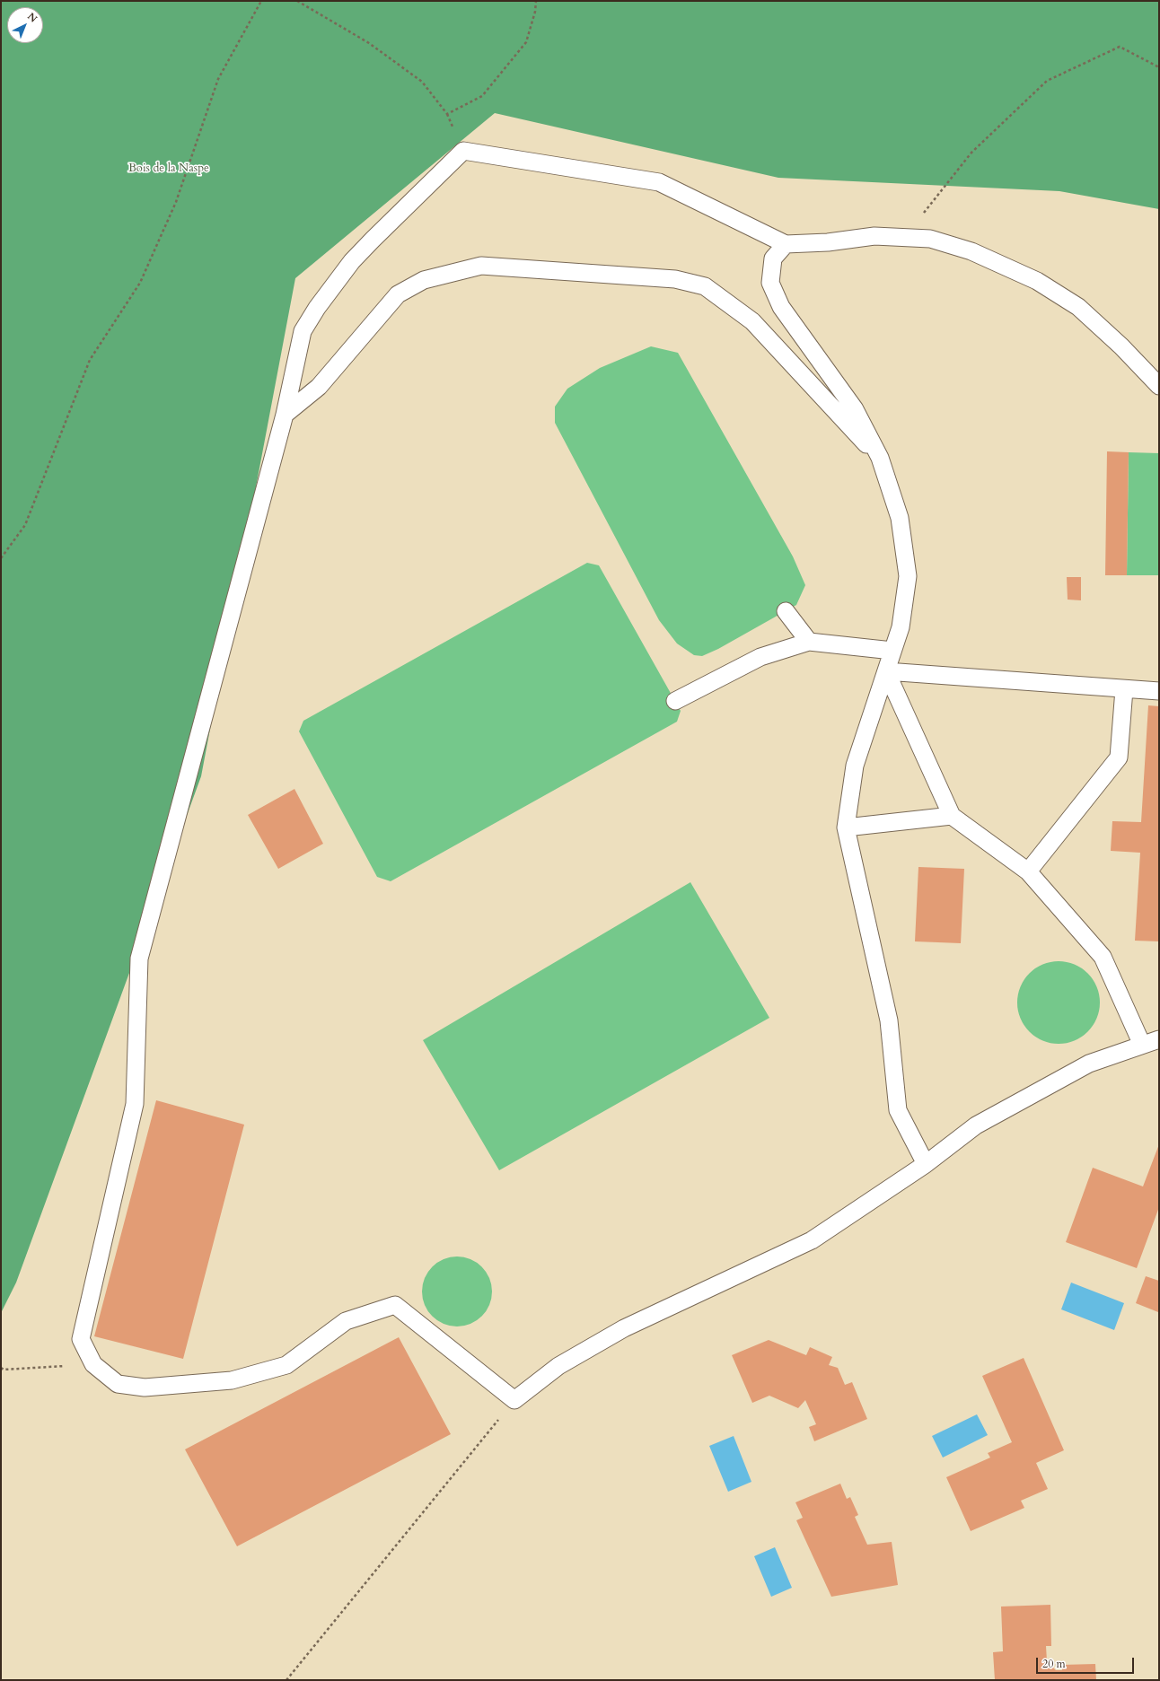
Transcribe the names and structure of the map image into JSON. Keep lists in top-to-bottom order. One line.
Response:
{"parks":["Bois de la Naspe"],"scale_bar":"20 m","north":"top right"}
